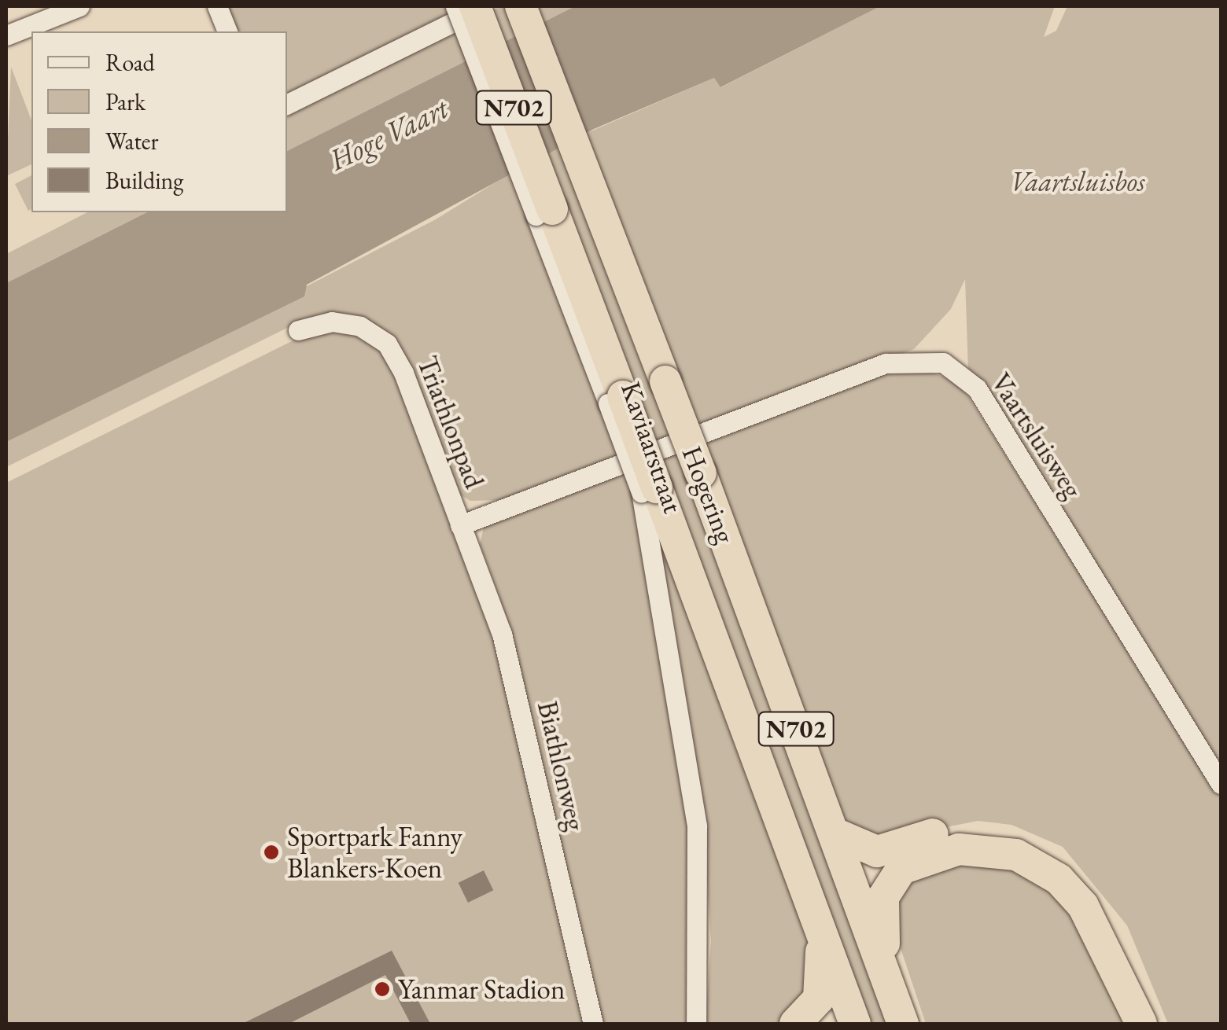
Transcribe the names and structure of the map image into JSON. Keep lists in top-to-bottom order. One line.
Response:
{"streets":{"highway":["N702","Hogering"],"street":["Triathlonpad","Vaartsluisweg","Kaviaarstraat","Biathlonweg"]},"crossings":[["N702","Hogering"],["Triathlonpad","Vaartsluisweg"],["Triathlonpad","Biathlonweg"],["Vaartsluisweg","Biathlonweg"],["Kaviaarstraat","Hogering"]],"water":["Hoge Vaart"],"parks":["Vaartsluisbos"],"places":["Sportpark Fanny Blankers-Koen","Yanmar Stadion"],"legend":["Road","Park","Water","Building"]}
